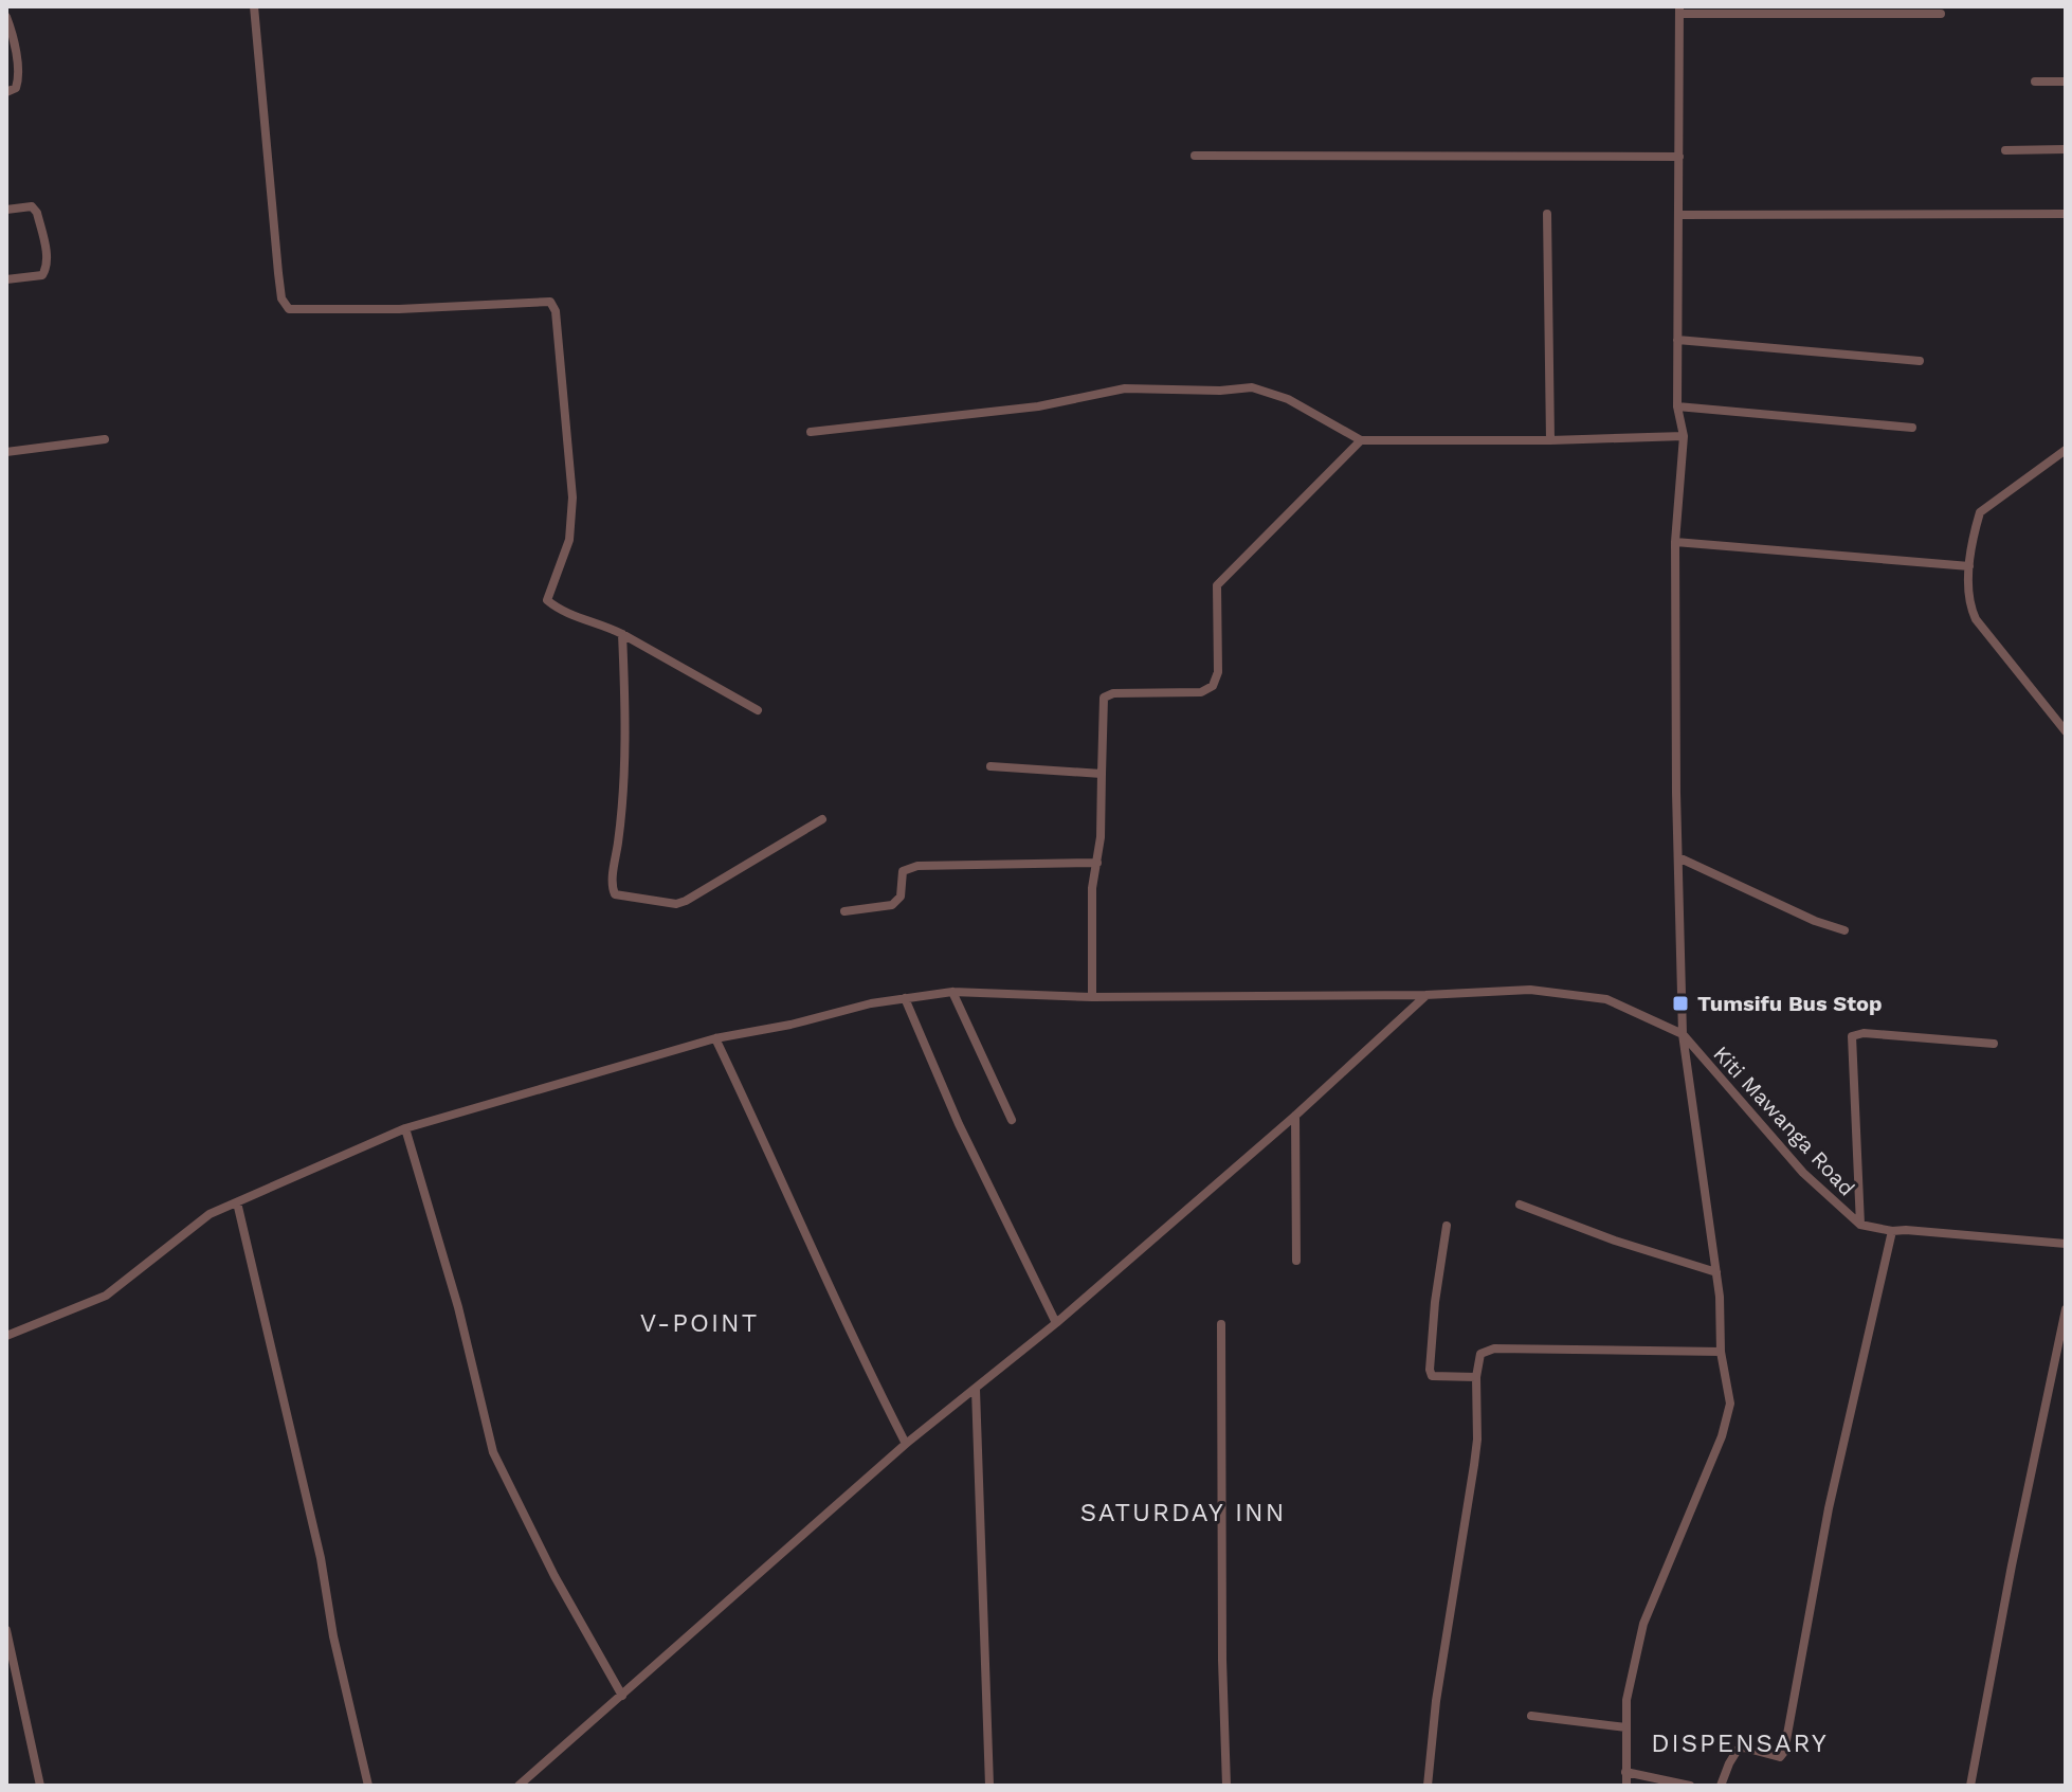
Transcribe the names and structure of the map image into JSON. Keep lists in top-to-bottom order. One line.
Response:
{"streets":{"street":["Kiti Mawanga Road"]},"districts":["V-POINT","SATURDAY INN","DISPENSARY"],"places":{"transit":["Tumsifu Bus Stop"]}}
